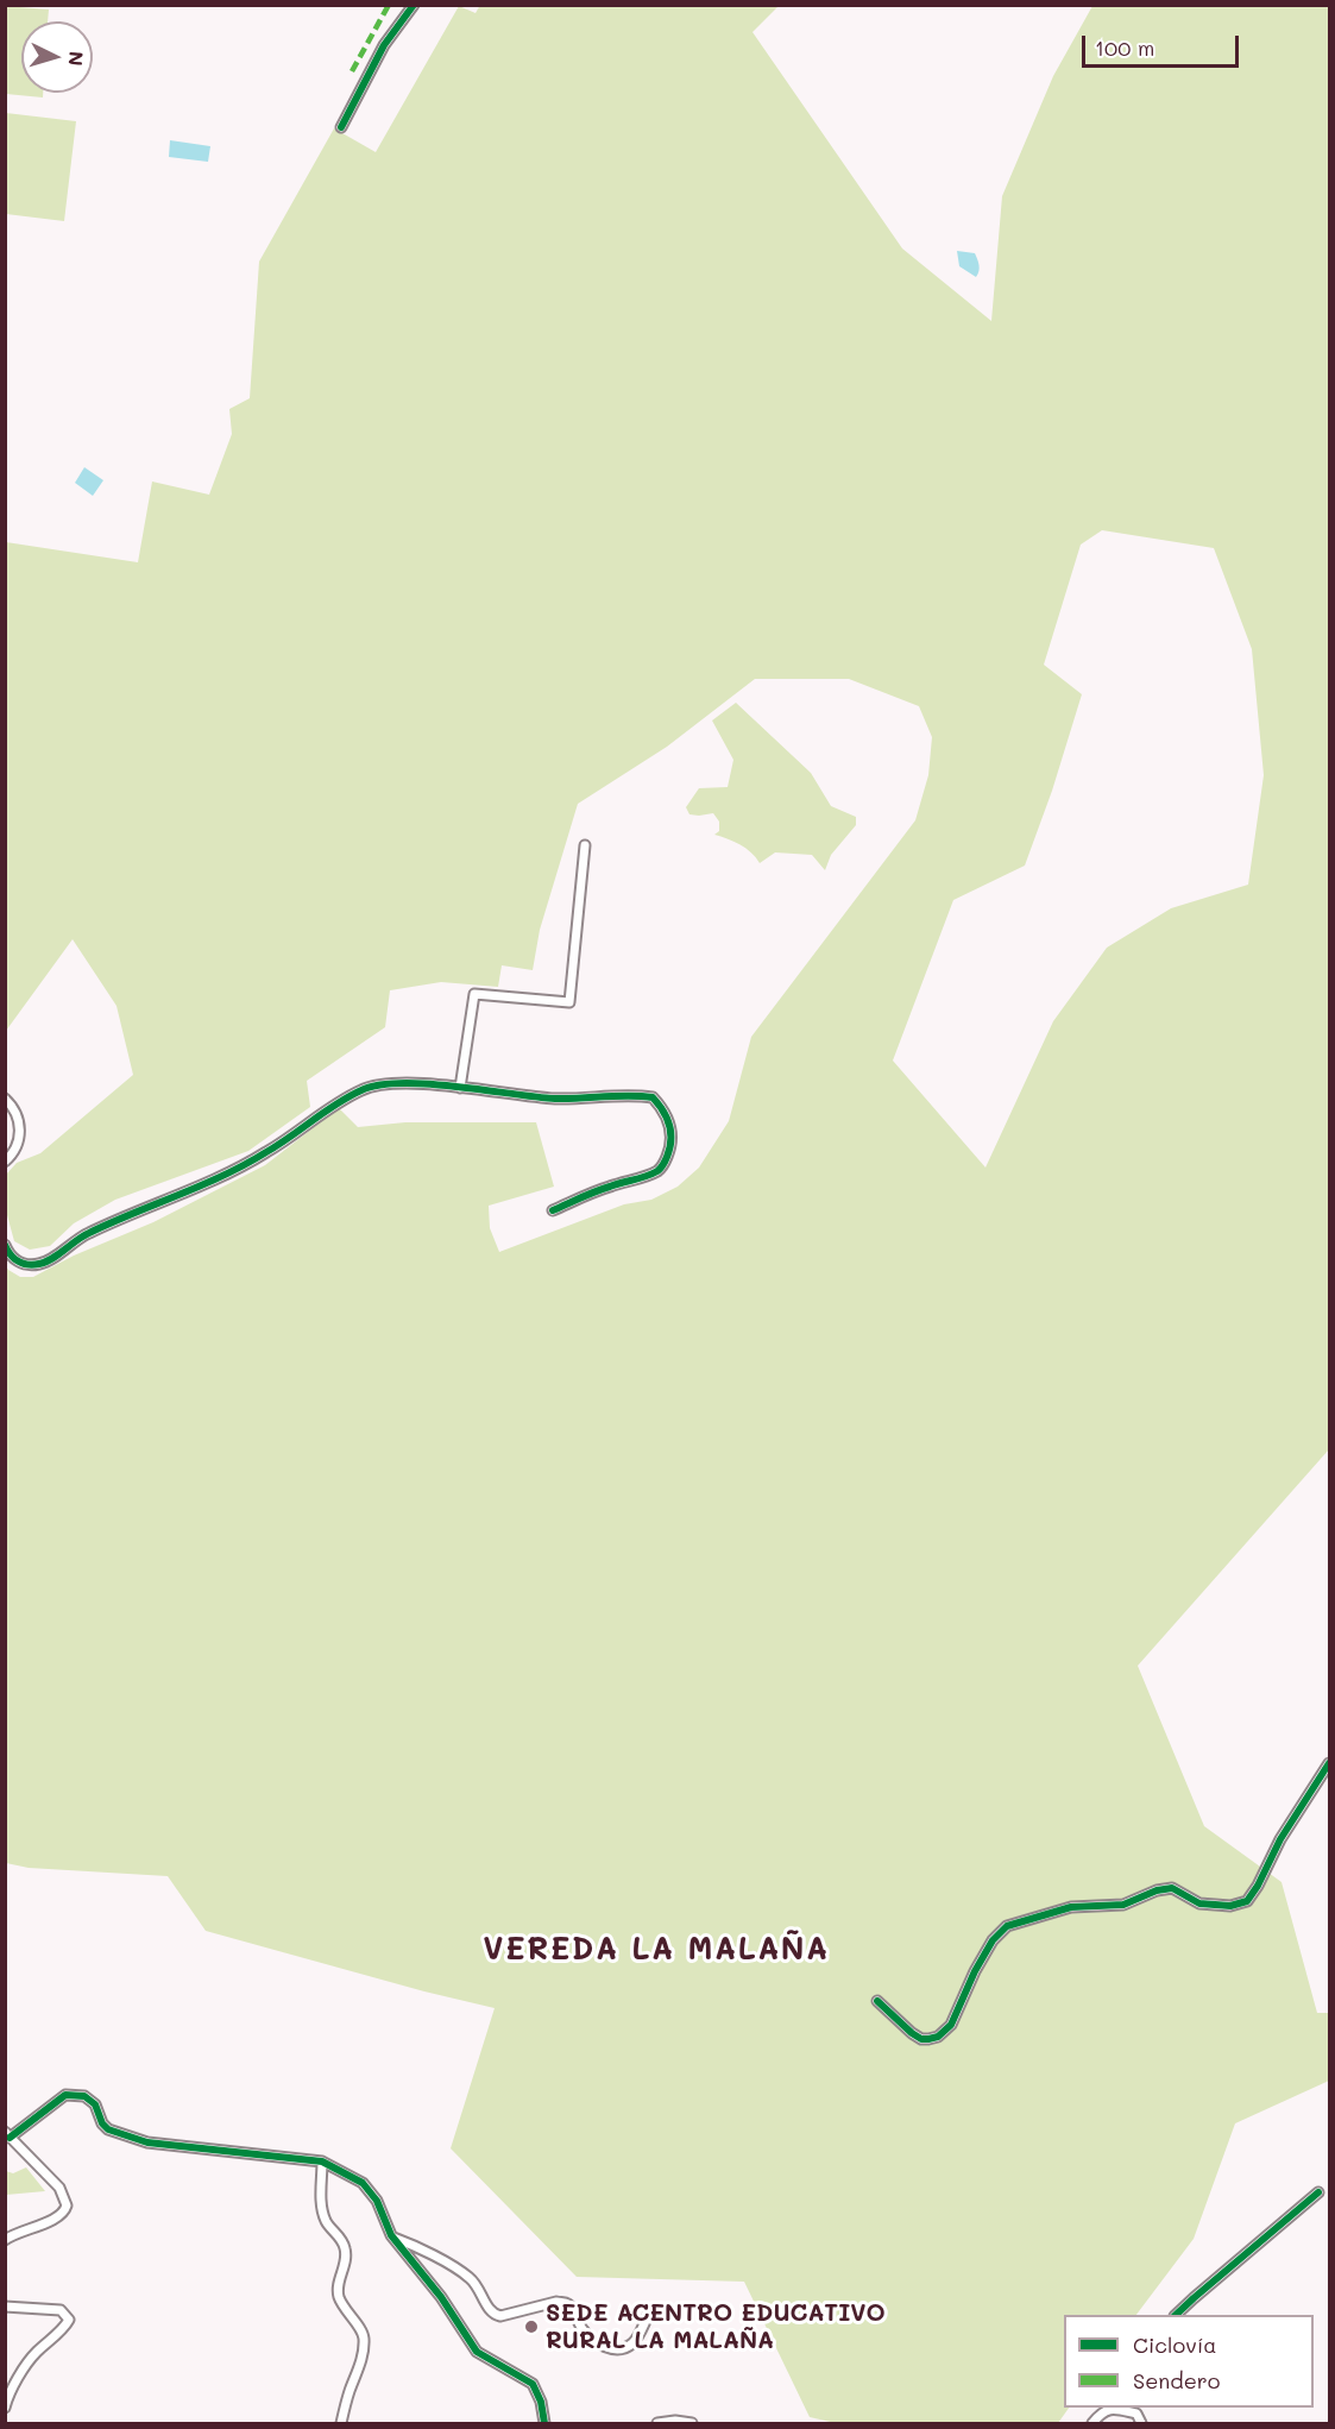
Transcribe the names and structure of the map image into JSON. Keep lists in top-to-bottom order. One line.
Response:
{"districts":["VEREDA LA MALAÑA"],"places":["SEDE ACENTRO EDUCATIVO RURAL LA MALAÑA"],"legend":["Ciclovía","Sendero"],"scale_bar":"100 m","north":"right"}
